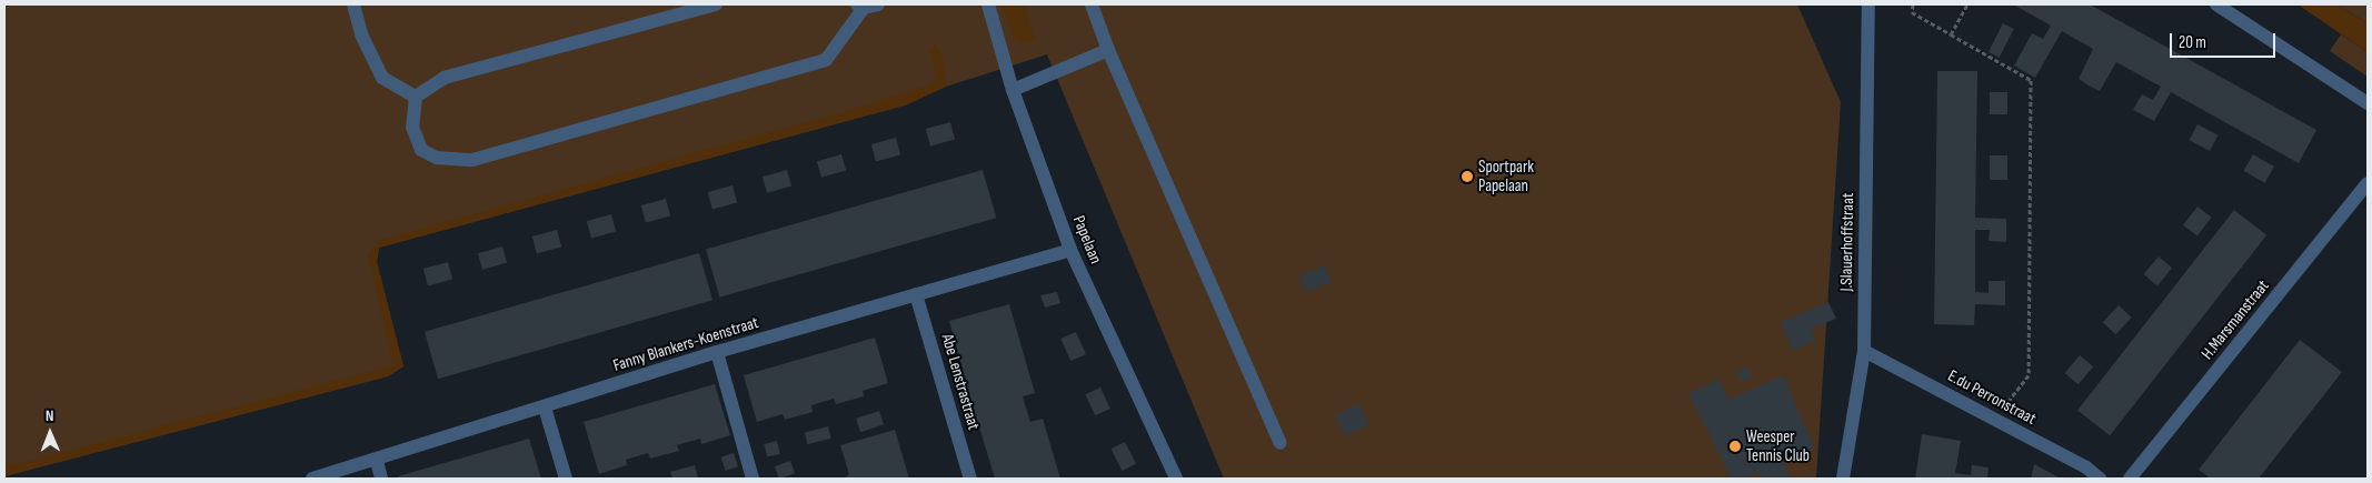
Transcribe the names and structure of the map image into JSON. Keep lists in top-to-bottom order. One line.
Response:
{"streets":{"street":["Papelaan","J.Slauerhoffstraat","H.Marsmanstraat","Fanny Blankers-Koenstraat","Abe Lenstrastraat","E.du Perronstraat"]},"crossings":[["Papelaan","Fanny Blankers-Koenstraat"],["J.Slauerhoffstraat","E.du Perronstraat"],["Fanny Blankers-Koenstraat","Abe Lenstrastraat"]],"places":["Sportpark Papelaan","Weesper Tennis Club"],"scale_bar":"20 m","north":"top"}
